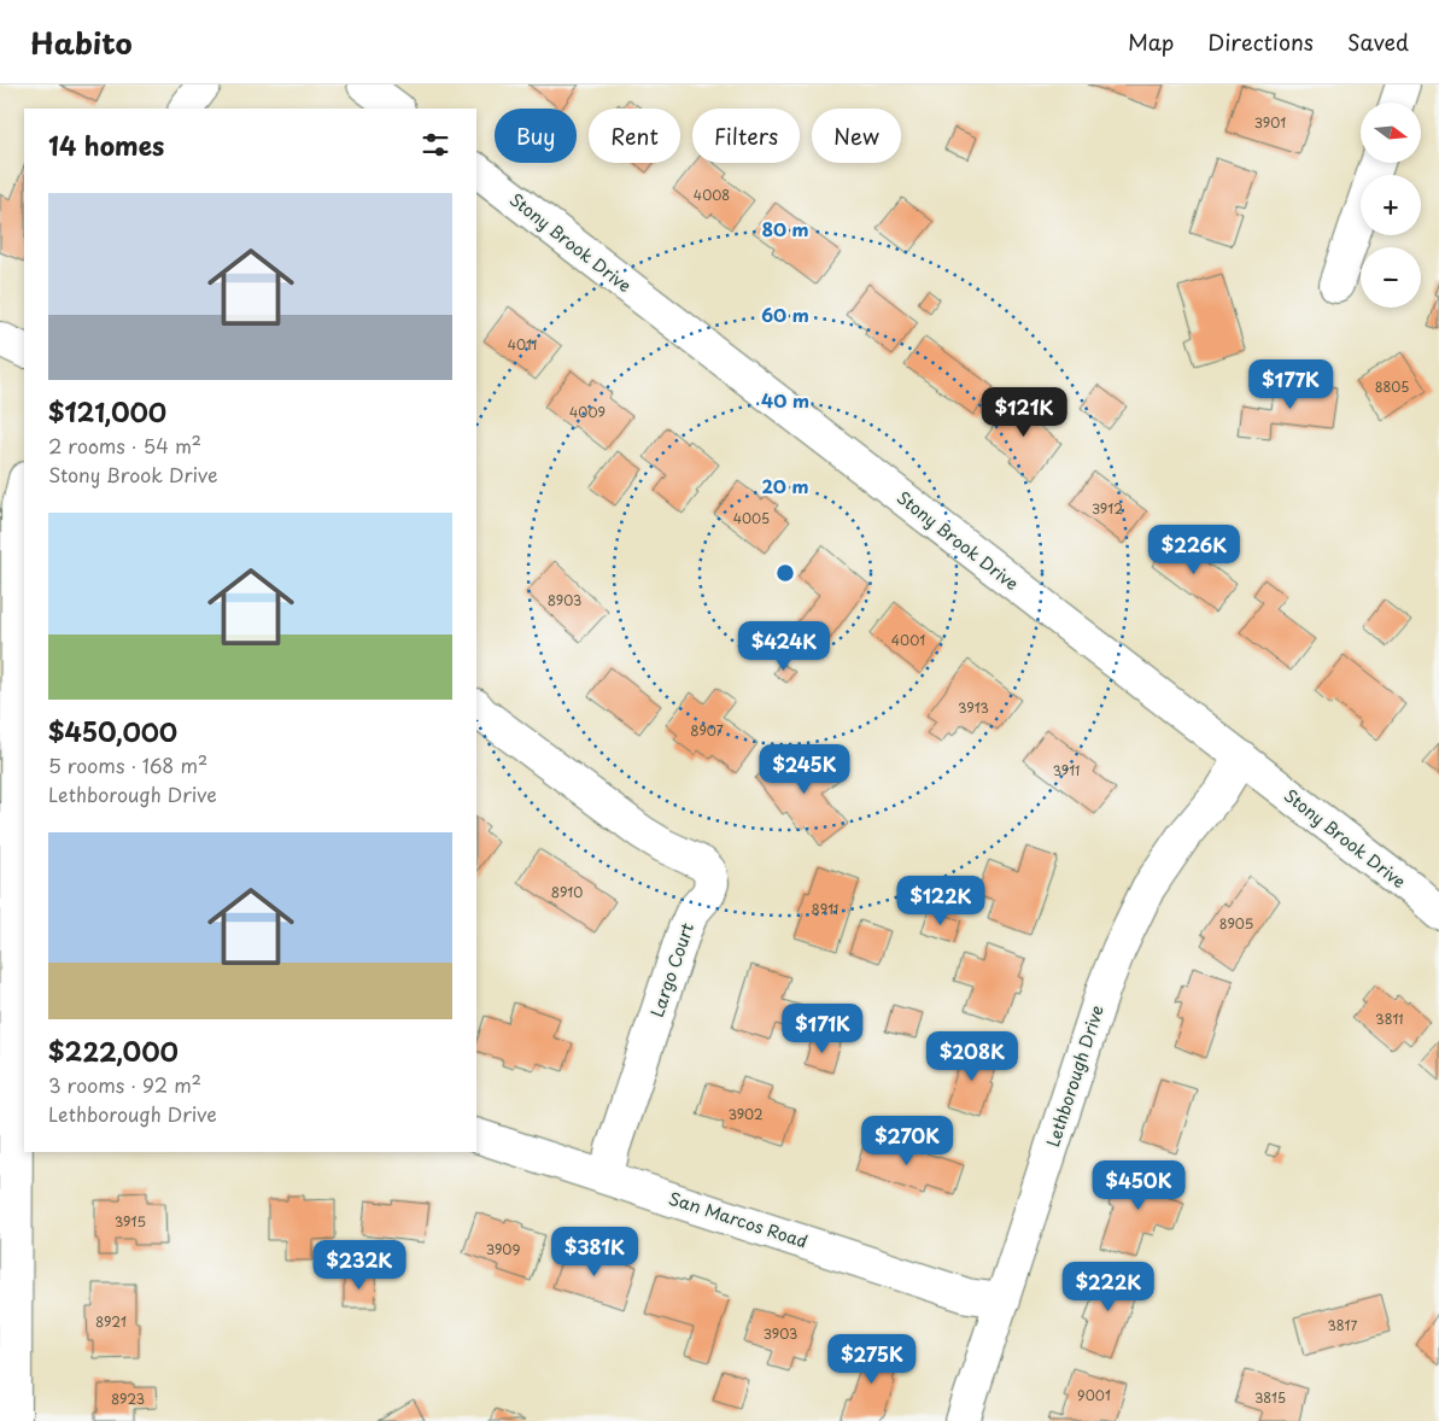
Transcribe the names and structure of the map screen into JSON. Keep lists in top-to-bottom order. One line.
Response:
{"streets":{"street":["Stony Brook Drive","Largo Court","Lethborough Drive","San Marcos Road"]},"crossings":[["Stony Brook Drive","Lethborough Drive"],["Largo Court","San Marcos Road"],["Lethborough Drive","San Marcos Road"]],"house_numbers":["3901","4008","4011","8805","4009","3912","4005","8903","4001","3913","8907","3911","8910","8911","8905","3811","3902","3915","3909","8921","3817","3903","9001","3815","8923"],"north":"right","page":{"header":"Habito","nav":["Map","Directions","Saved"],"map_buttons":["+","−"],"chip":["Buy","Rent","Filters","New"],"heading":"14 homes","list":[{"name":"$121,000","note":"2 rooms · 54 m² · Stony Brook Drive"},{"name":"$450,000","note":"5 rooms · 168 m² · Lethborough Drive"},{"name":"$222,000","note":"3 rooms · 92 m² · Lethborough Drive"}],"price":["$177K","$121K","$226K","$424K","$245K","$122K","$171K","$208K","$270K","$450K","$381K","$232K","$222K","$275K"]},"rings":["80 m","60 m","40 m","20 m"]}
